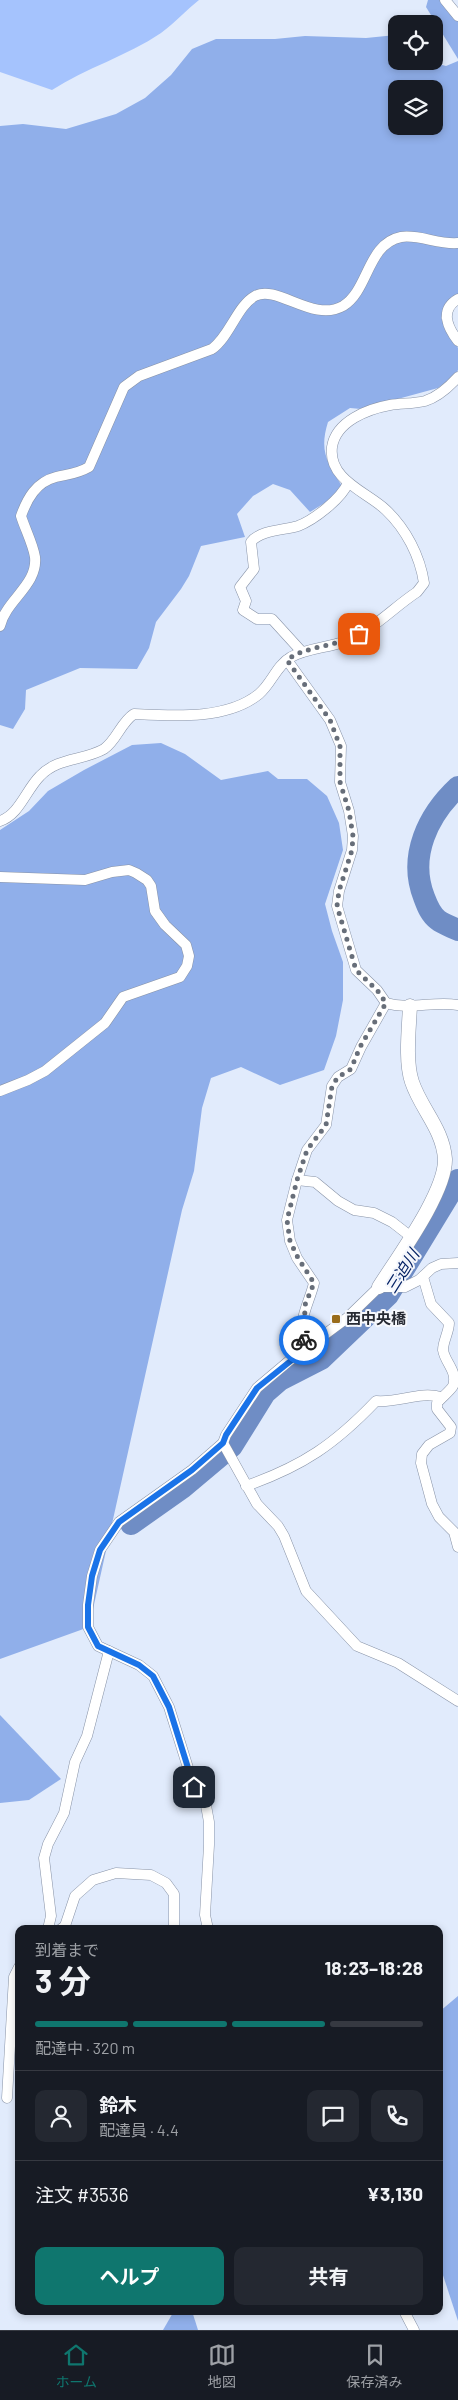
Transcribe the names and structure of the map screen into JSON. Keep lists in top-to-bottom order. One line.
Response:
{"water":["三迫川"],"places":{"transit":["西中央橋"]},"page":{"heading":["3 分","到着まで","18:23–18:28"],"panel":["鈴木","配達員 · 4.4","注文 #3536","¥3,130"],"bar":"配達中 · 320 m","buttons":["ヘルプ","共有"],"tabs":["ホーム","地図","保存済み"]}}
